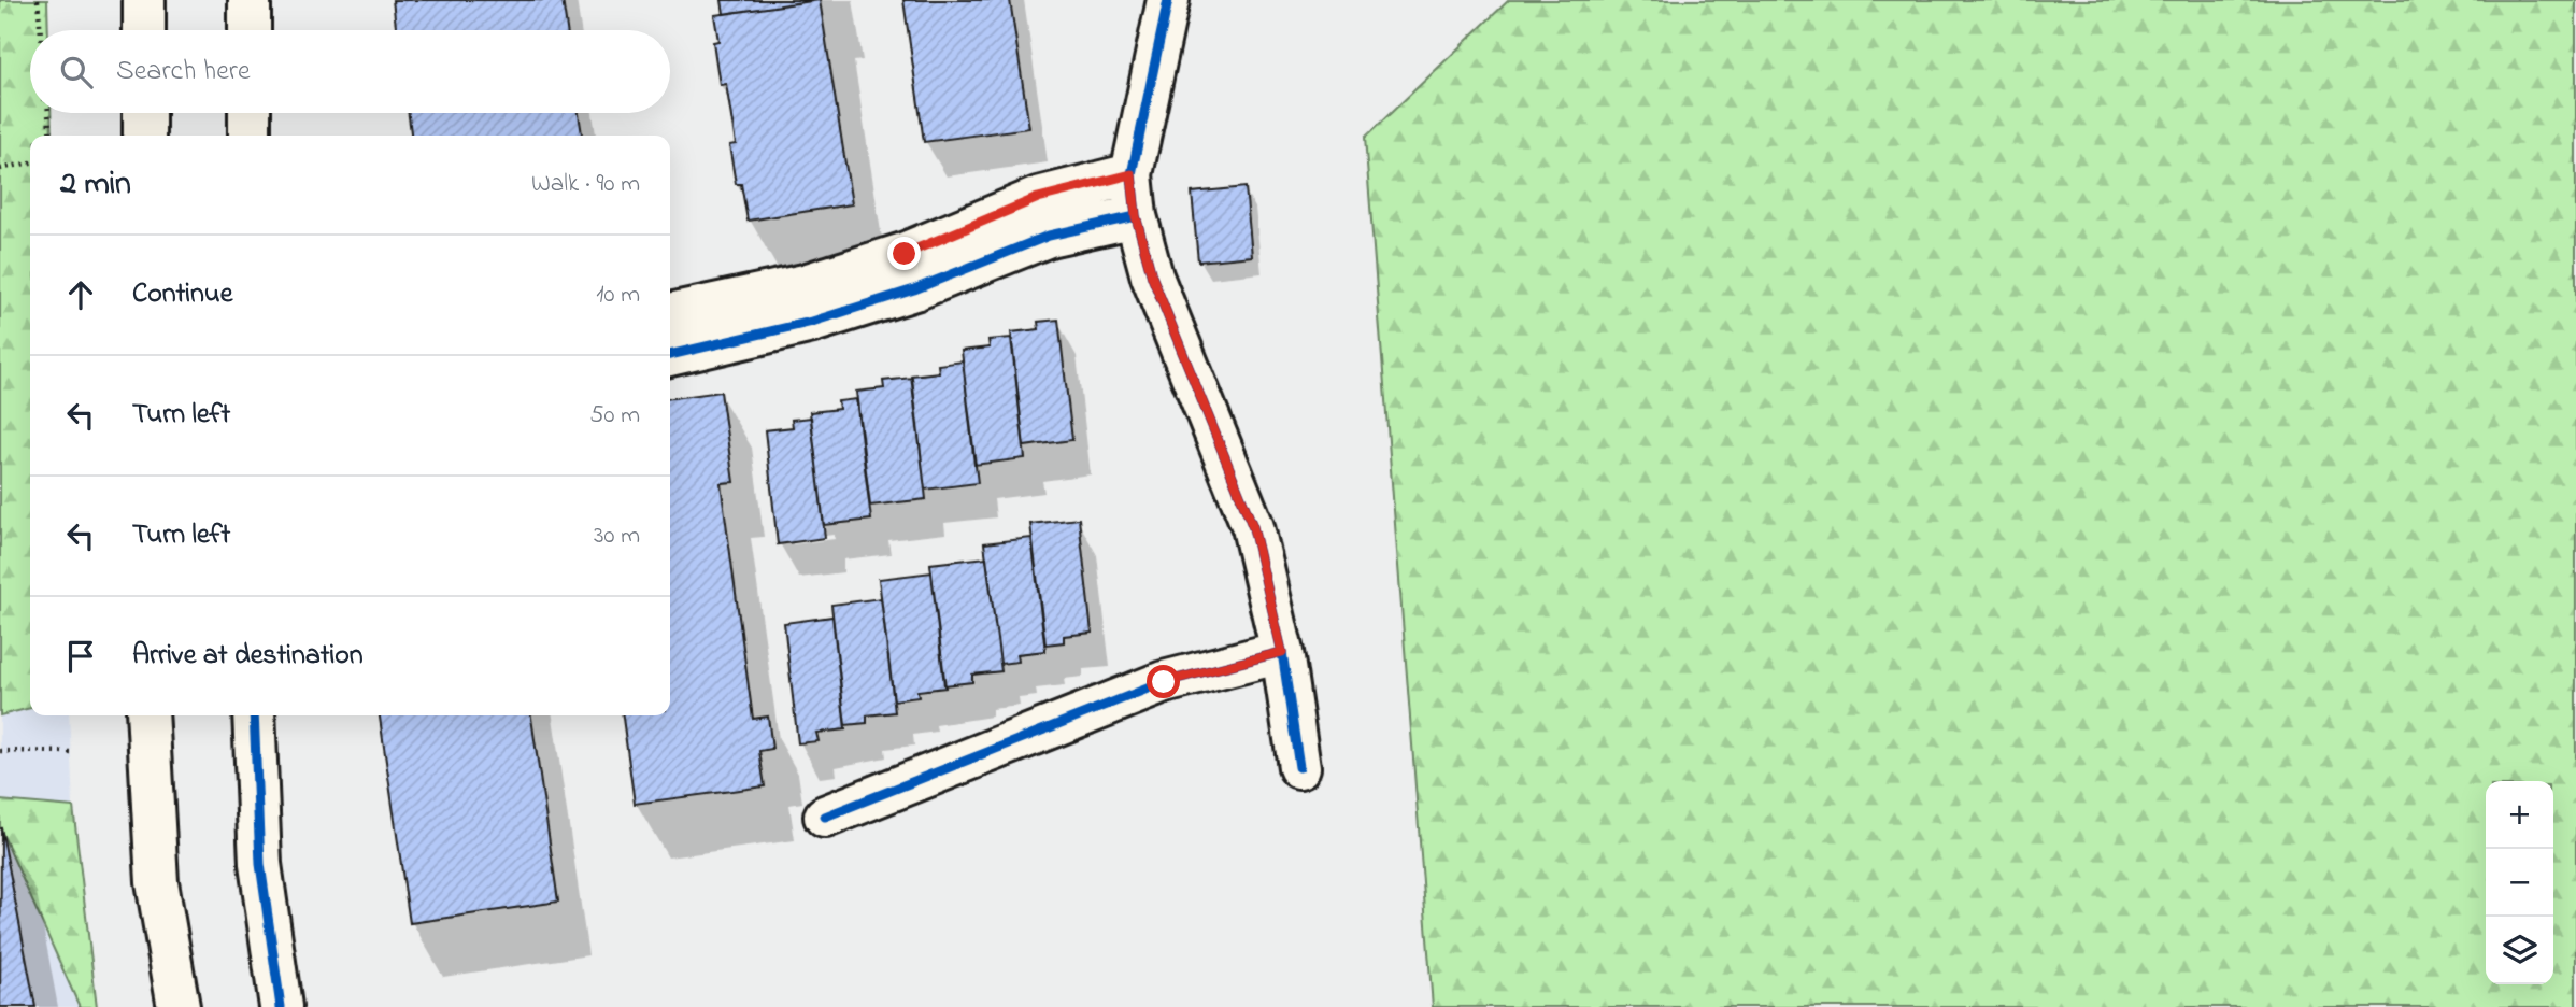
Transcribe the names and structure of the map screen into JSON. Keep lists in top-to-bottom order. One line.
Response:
{"page":{"search":"Search here","heading":["2 min","Walk · 90 m"],"list":[["Continue","10 m"],["Turn left","50 m"],["Turn left","30 m"],"Arrive at destination"],"map_buttons":["+","−"]}}
